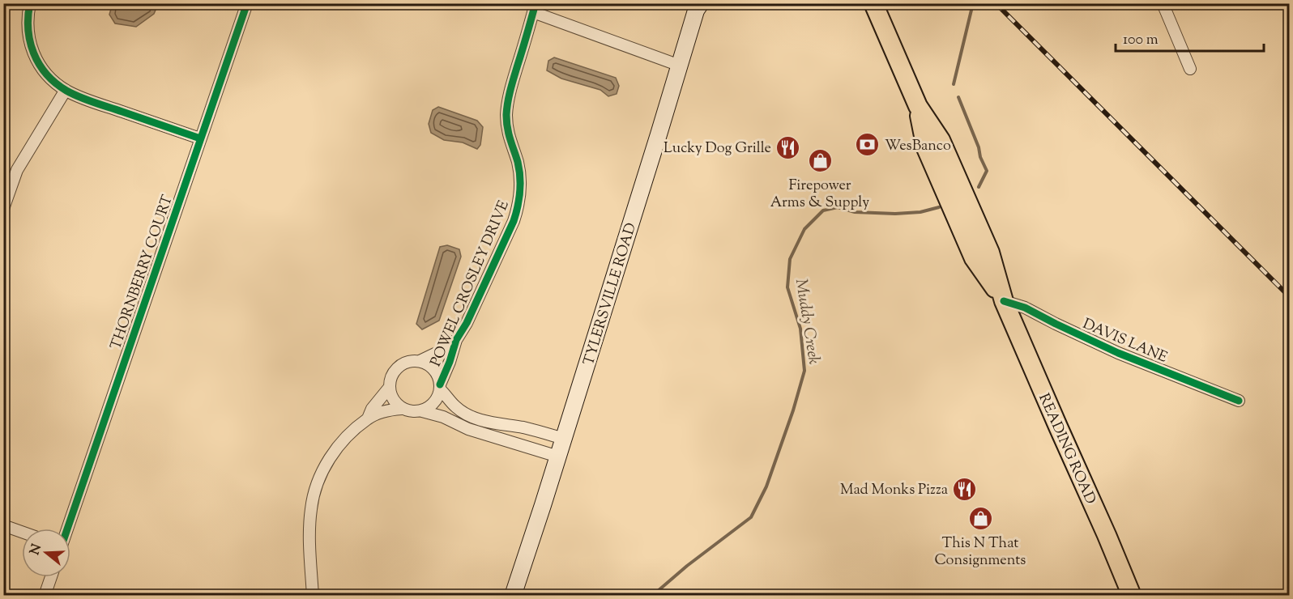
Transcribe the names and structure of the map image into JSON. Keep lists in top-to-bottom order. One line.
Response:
{"streets":{"main road":["TYLERSVILLE ROAD","READING ROAD"],"street":["THORNBERRY COURT","POWEL CROSLEY DRIVE","DAVIS LANE"]},"crossings":[["POWEL CROSLEY DRIVE","TYLERSVILLE ROAD"],["DAVIS LANE","READING ROAD"]],"water":["Muddy Creek"],"places":{"bank":["WesBanco"],"restaurant":["Lucky Dog Grille","Mad Monks Pizza"],"shop":["Firepower Arms & Supply","This N That Consignments"]},"scale_bar":"100 m","north":"left"}
